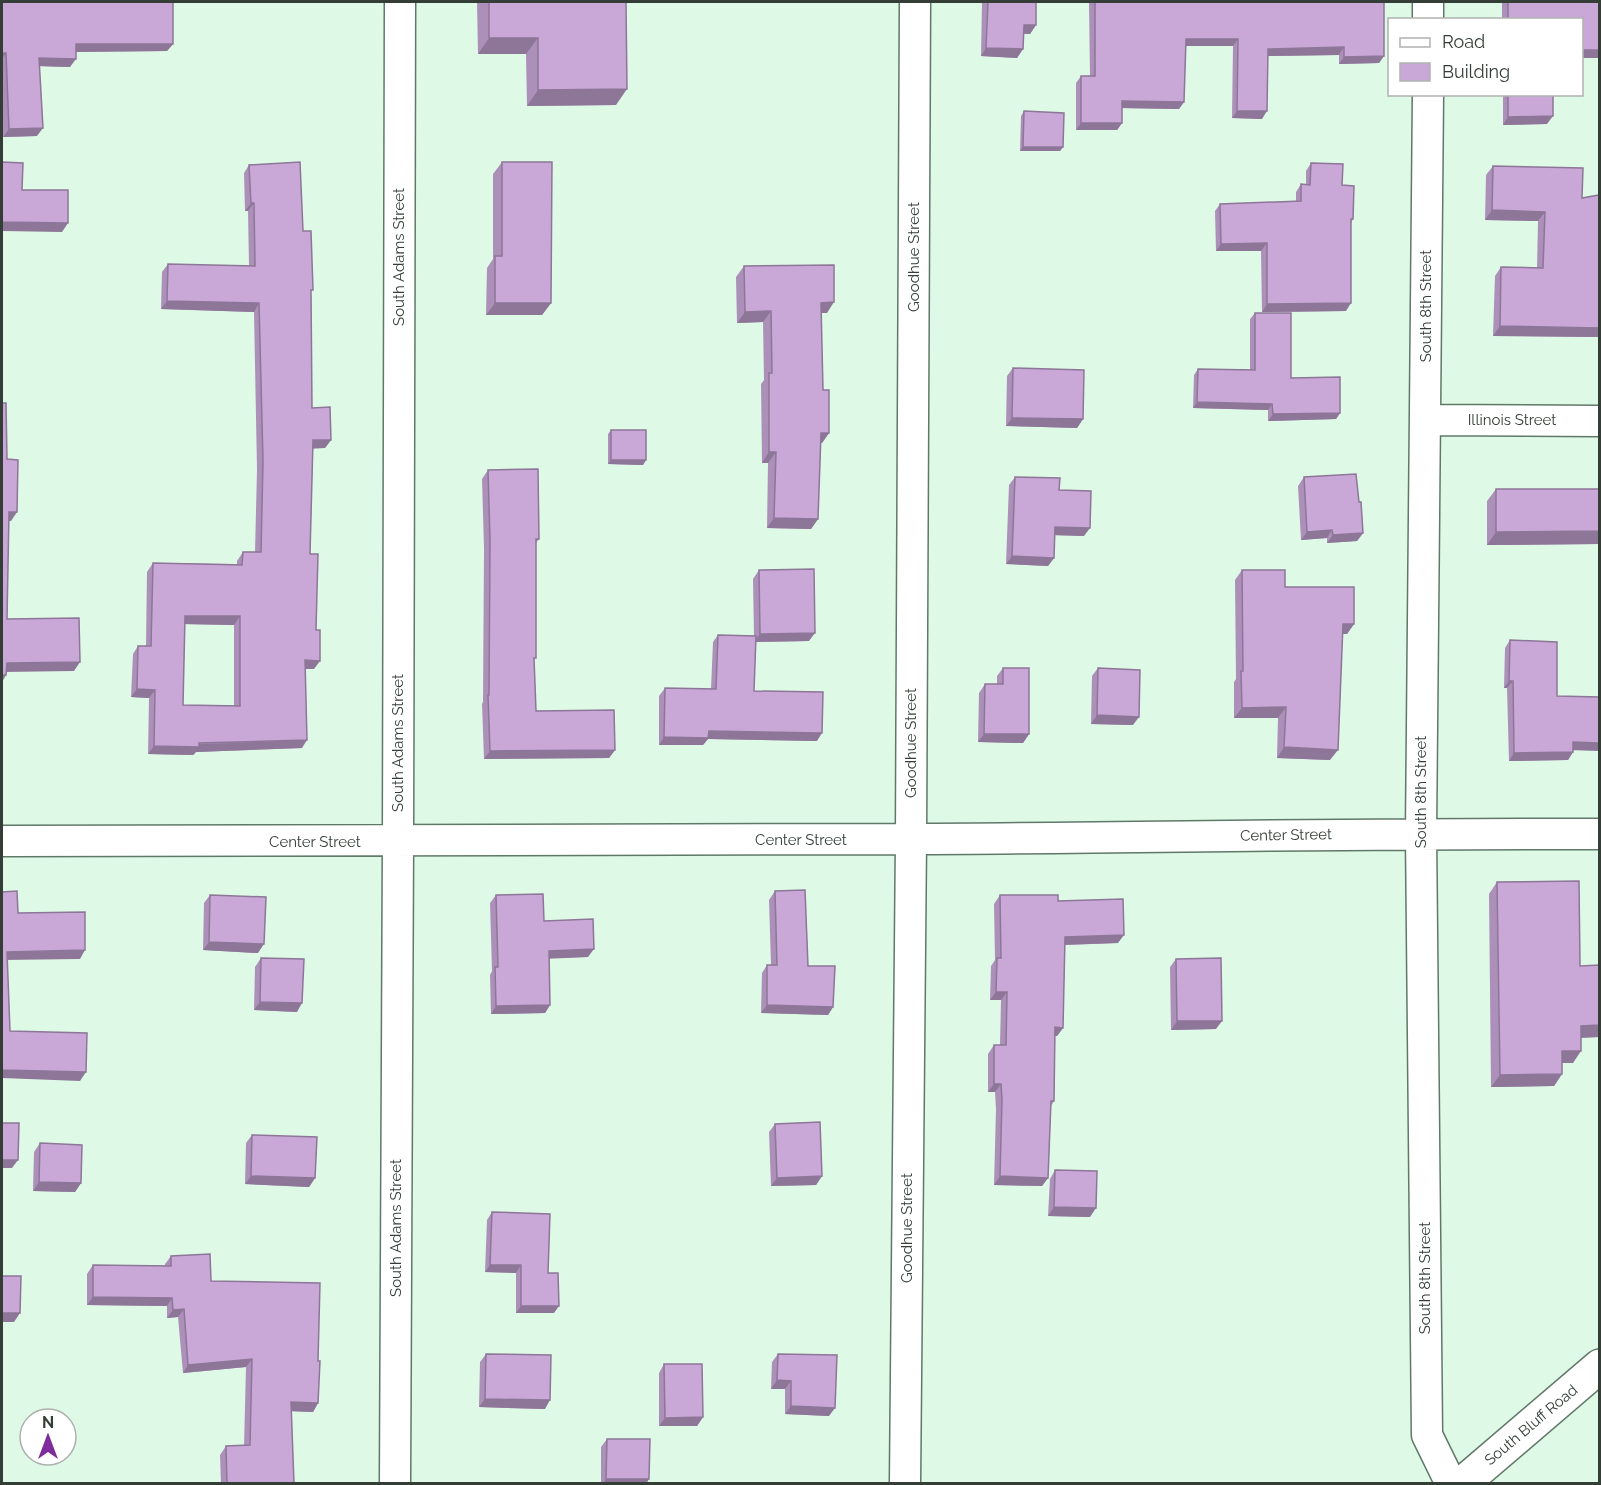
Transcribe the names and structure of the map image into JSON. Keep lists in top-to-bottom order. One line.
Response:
{"streets":{"street":["South Adams Street","Goodhue Street","South 8th Street","Illinois Street","Center Street","South Bluff Road"]},"crossings":[["South Adams Street","Center Street"],["Goodhue Street","Center Street"],["South 8th Street","Illinois Street"],["South 8th Street","Center Street"]],"legend":["Road","Building"],"north":"top"}
